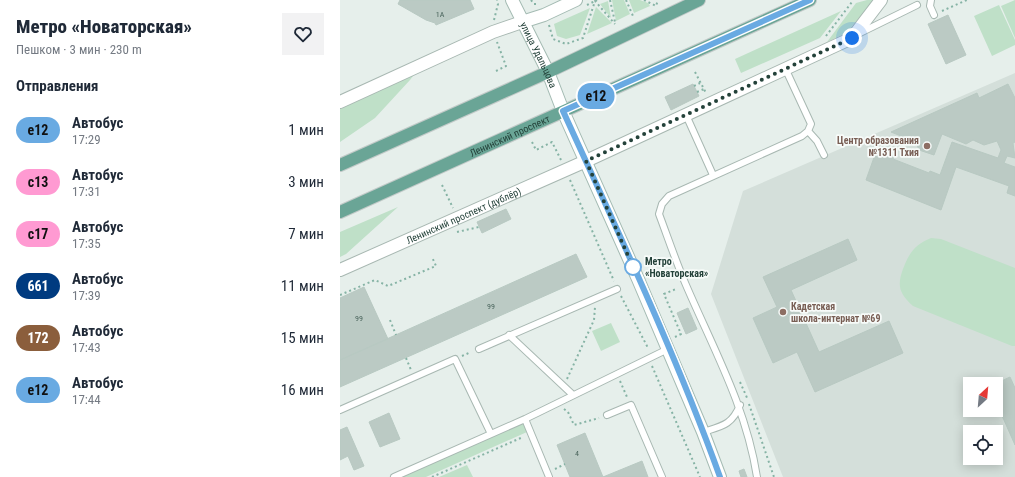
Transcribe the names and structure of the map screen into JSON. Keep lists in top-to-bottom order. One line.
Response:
{"streets":{"main road":["Ленинский проспект"],"street":["улица Удальцова","Ленинский проспект (дублёр)"]},"crossings":[["улица Удальцова","Ленинский проспект"],["улица Удальцова","Ленинский проспект (дублёр)"]],"places":["Центр образования №1311 Тхия","Метро «Новаторская»","Кадетская школа-интернат №69"],"lines":["bus line е12"],"house_numbers":["1А","99","99","4"],"north":"top right","page":{"heading":[["Метро «Новаторская»","Пешком · 3 мин · 230 m"],"Отправления"],"on_map":"е12","list":[{"mark":"е12","name":"Автобус","note":"17:29","value":"1 мин"},{"mark":"с13","name":"Автобус","note":"17:31","value":"3 мин"},{"mark":"с17","name":"Автобус","note":"17:35","value":"7 мин"},{"mark":"661","name":"Автобус","note":"17:39","value":"11 мин"},{"mark":"172","name":"Автобус","note":"17:43","value":"15 мин"},{"mark":"е12","name":"Автобус","note":"17:44","value":"16 мин"}]}}
